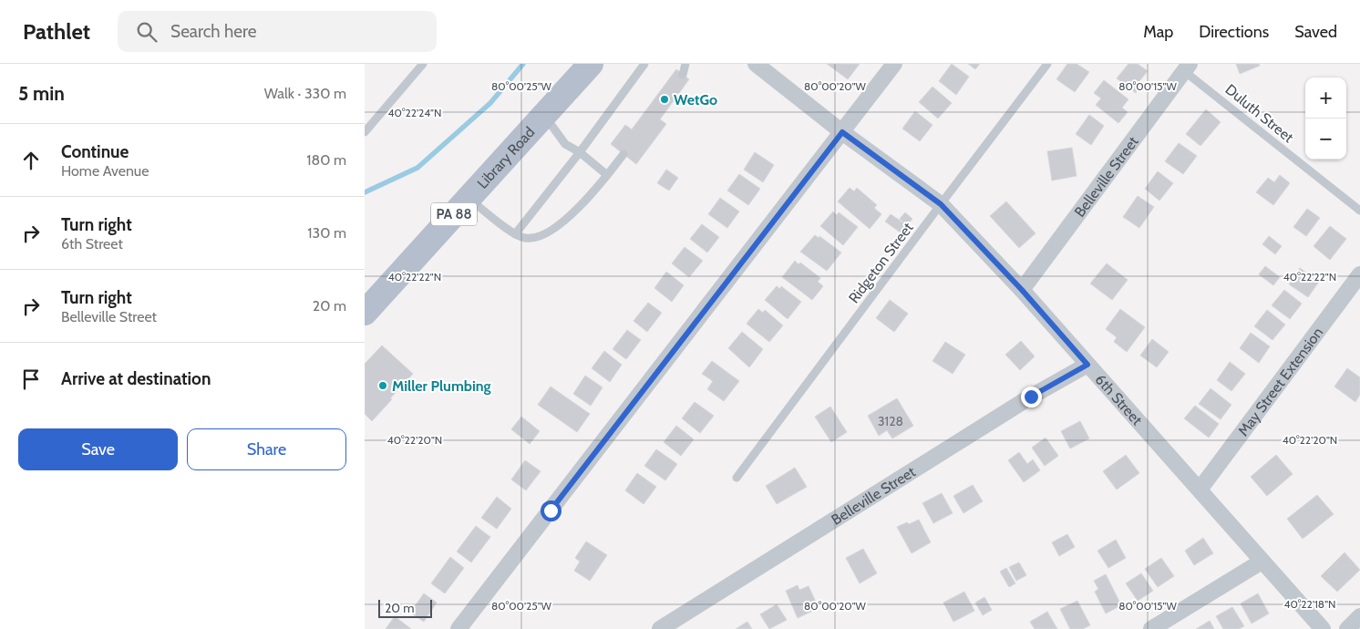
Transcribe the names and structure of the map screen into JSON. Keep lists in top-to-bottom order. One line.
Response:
{"streets":{"main road":["Library Road","PA 88"],"street":["Belleville Street","May Street Extension","6th Street"],"lane":["Duluth Street","Ridgeton Street"]},"crossings":[["Duluth Street","Belleville Street"],["Belleville Street","6th Street"],["Ridgeton Street","6th Street"],["May Street Extension","6th Street"]],"places":["WetGo","Miller Plumbing"],"house_numbers":["3128"],"scale_bar":"20 m","page":{"header":"Pathlet","search":"Search here","nav":["Map","Directions","Saved"],"heading":["5 min","Walk · 330 m"],"map_buttons":["+","−"],"list":[["Continue","Home Avenue","180 m"],["Turn right","6th Street","130 m"],["Turn right","Belleville Street","20 m"],"Arrive at destination"],"buttons":["Save","Share"],"scale":"20 m"},"coordinates":["80°00'25\"W","80°00'20\"W","80°00'15\"W","40°22'24\"N","40°22'22\"N","40°22'20\"N","40°22'18\"N"]}
